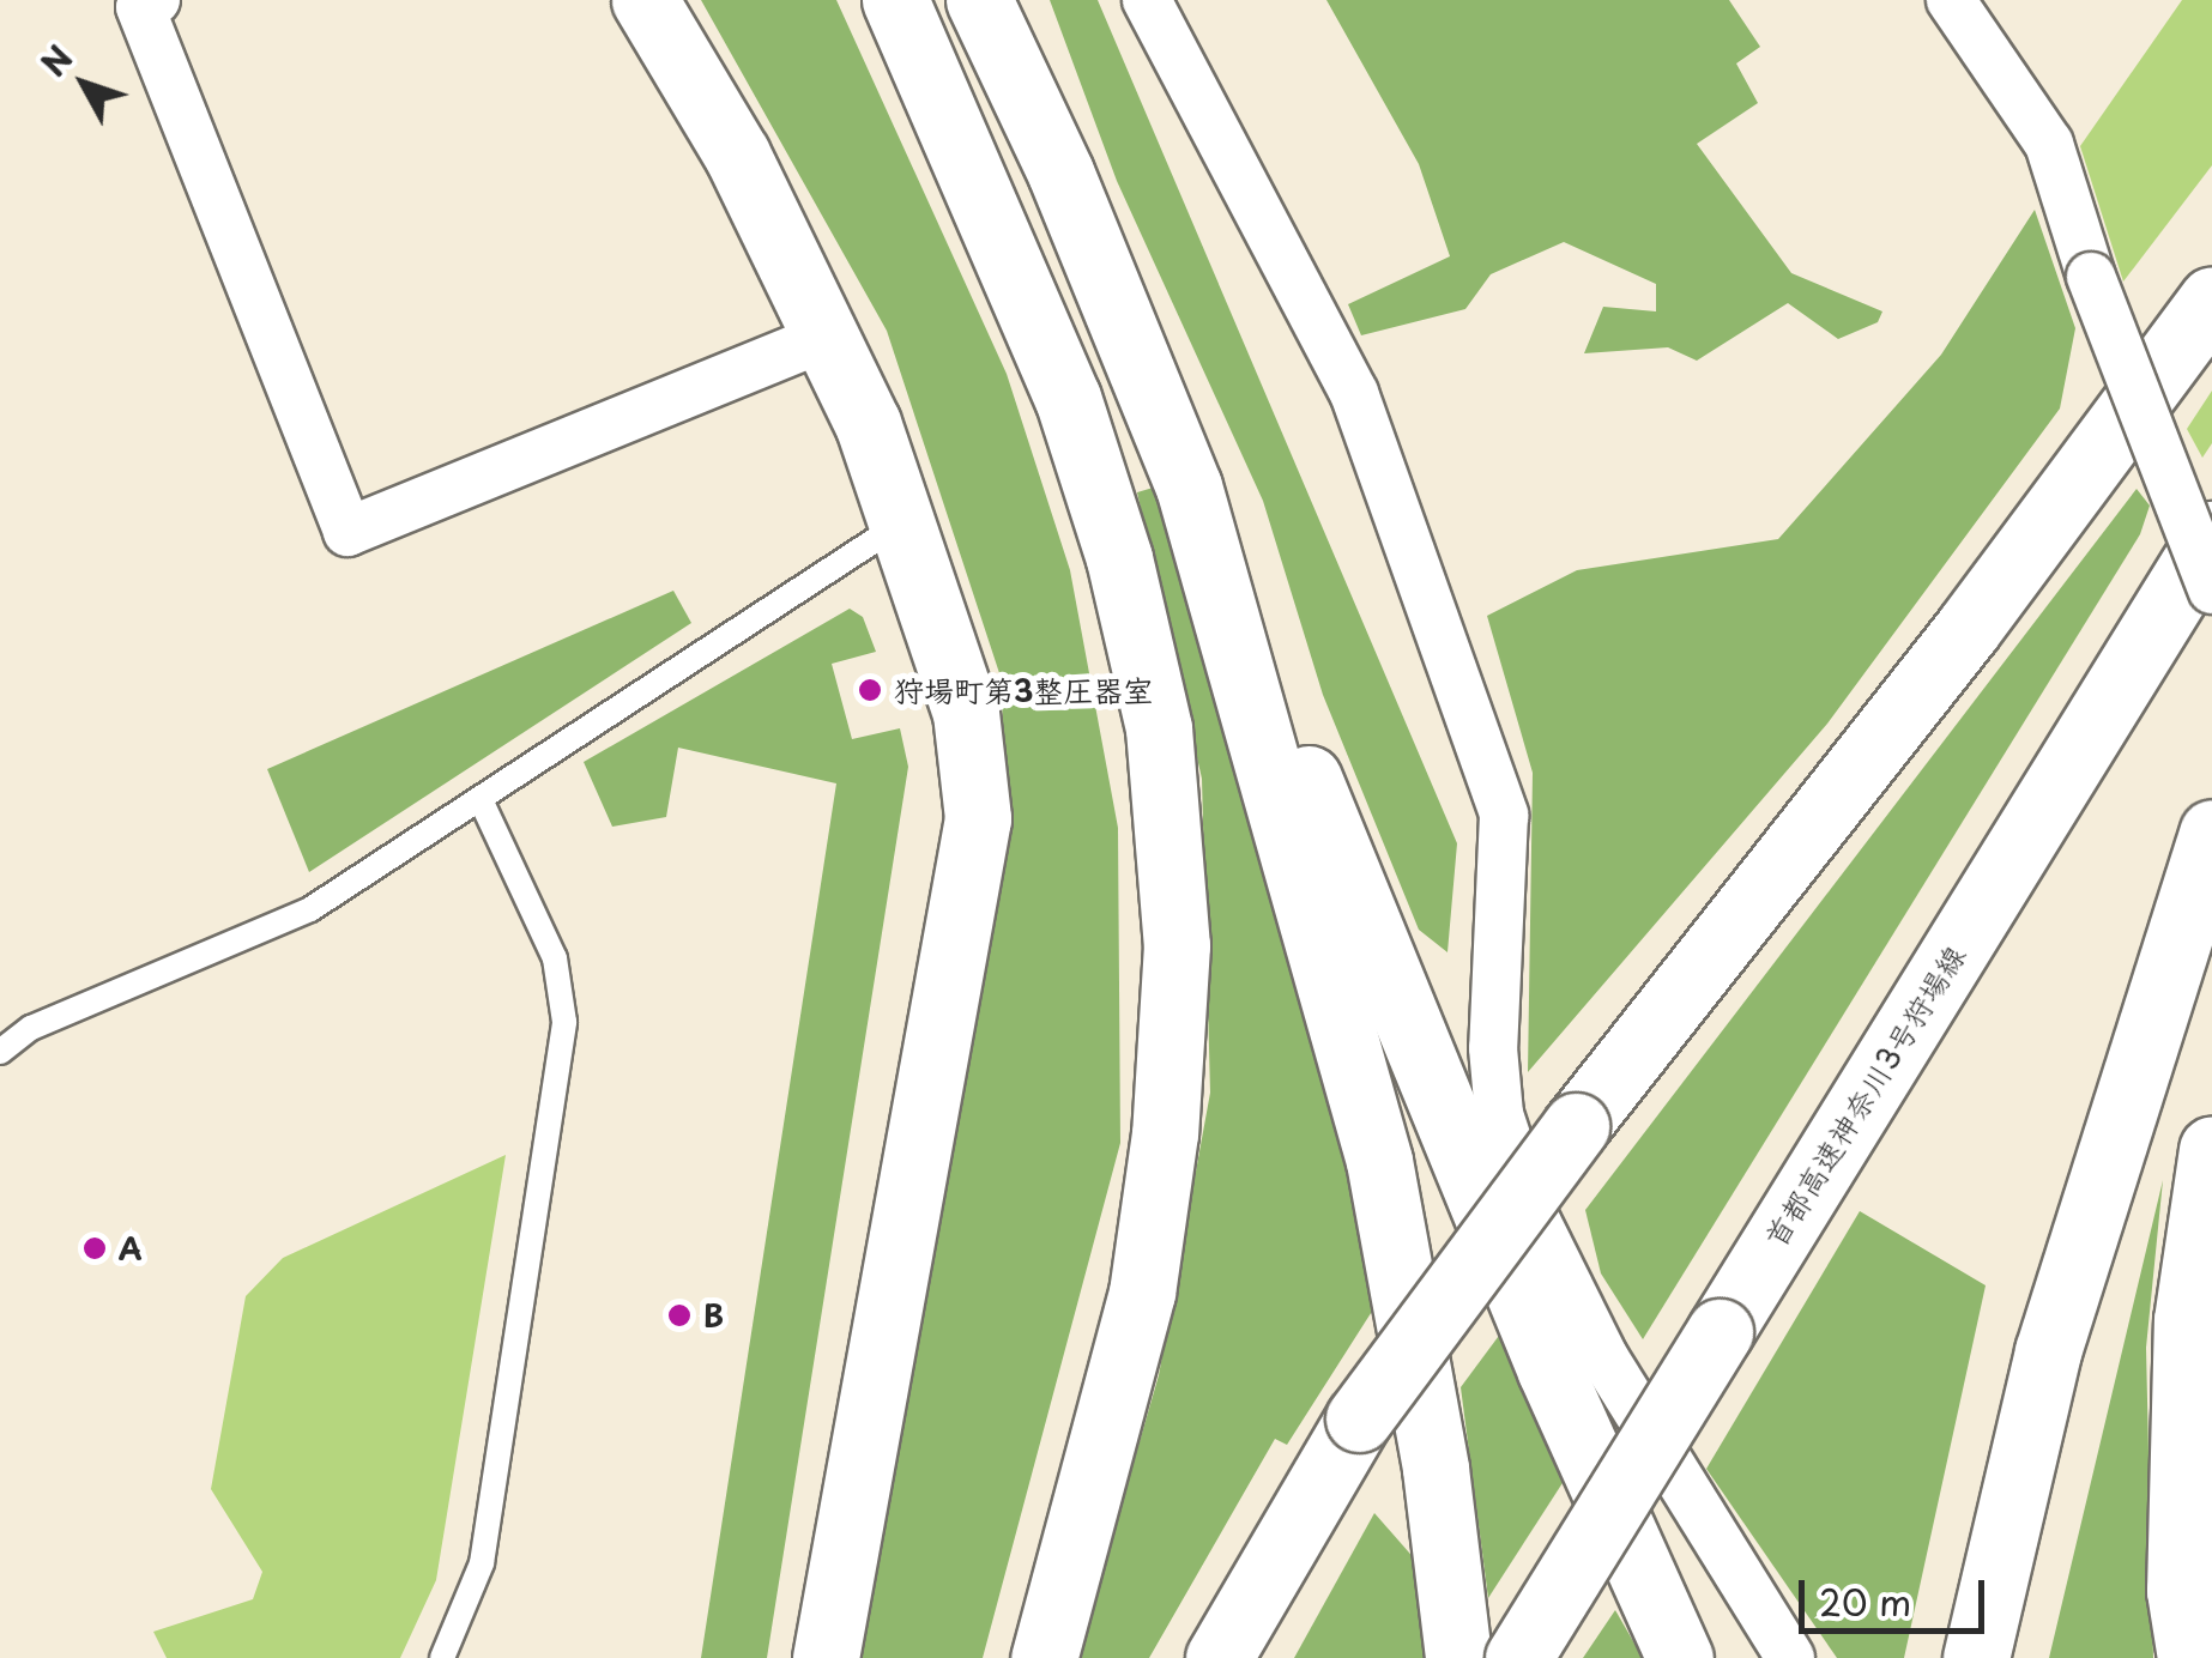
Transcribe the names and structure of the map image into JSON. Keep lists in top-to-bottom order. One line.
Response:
{"streets":{"main road":["首都高速神奈川3号狩場線"]},"places":["狩場町第3整圧器室","A","B"],"scale_bar":"20 m","north":"top left"}
